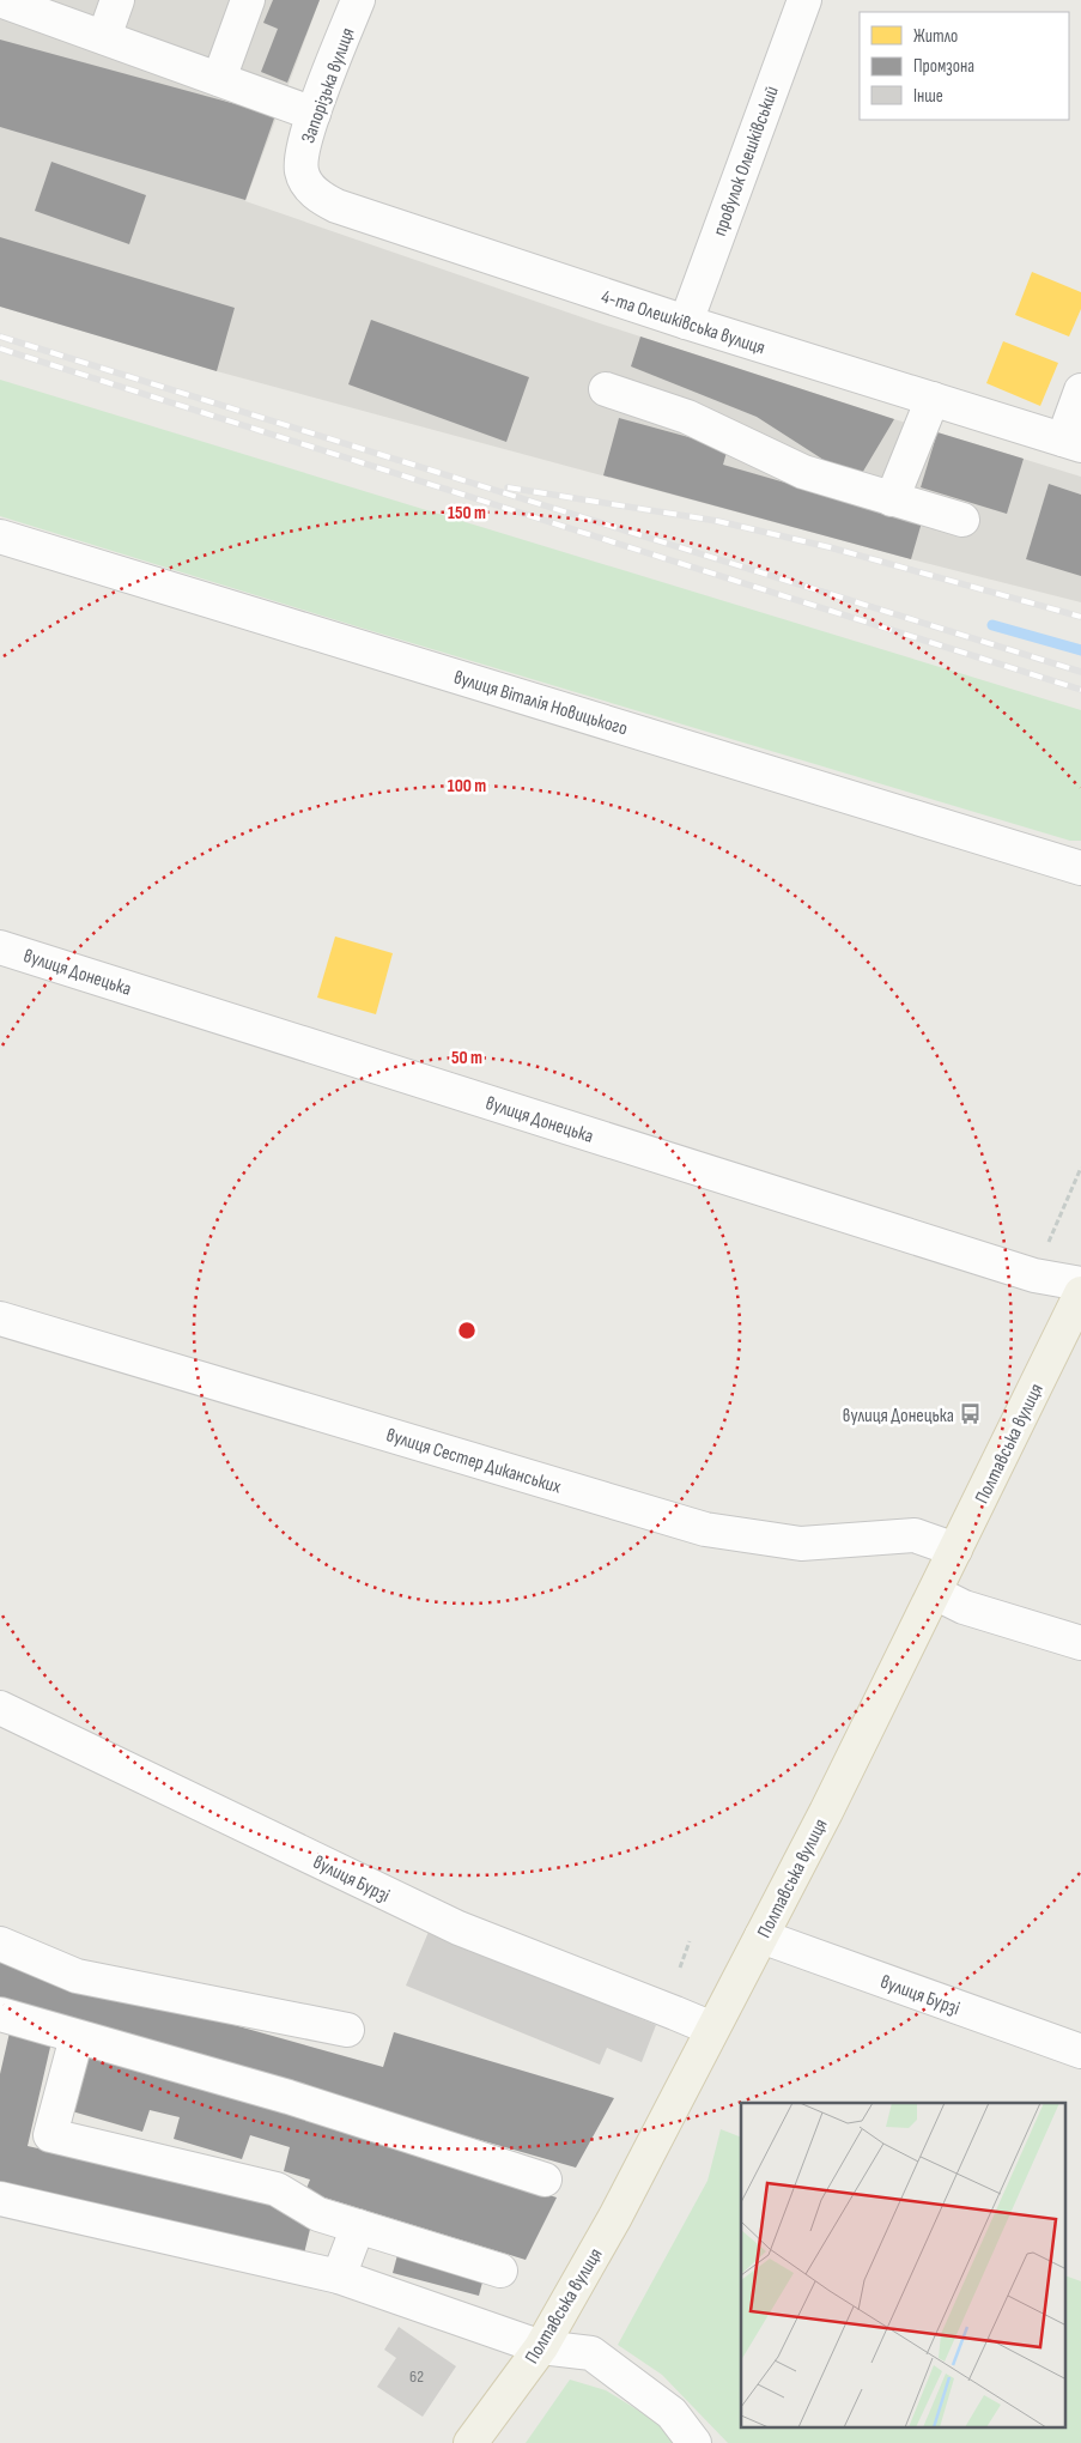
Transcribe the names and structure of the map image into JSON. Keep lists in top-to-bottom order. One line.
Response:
{"streets":{"main road":["Полтавська вулиця"],"street":["Запорізька вулиця","провулок Олешківський","4-та Олешківська вулиця","вулиця Віталія Новицького","вулиця Донецька","вулиця Сестер Диканських","вулиця Бурзі"]},"crossings":[["Запорізька вулиця","4-та Олешківська вулиця"],["провулок Олешківський","4-та Олешківська вулиця"],["Полтавська вулиця","вулиця Сестер Диканських"],["Полтавська вулиця","вулиця Бурзі"]],"places":{"bus stop":["вулиця Донецька"]},"house_numbers":["62"],"legend":["Житло","Промзона","Інше"],"rings":["150 m","100 m","50 m"]}
